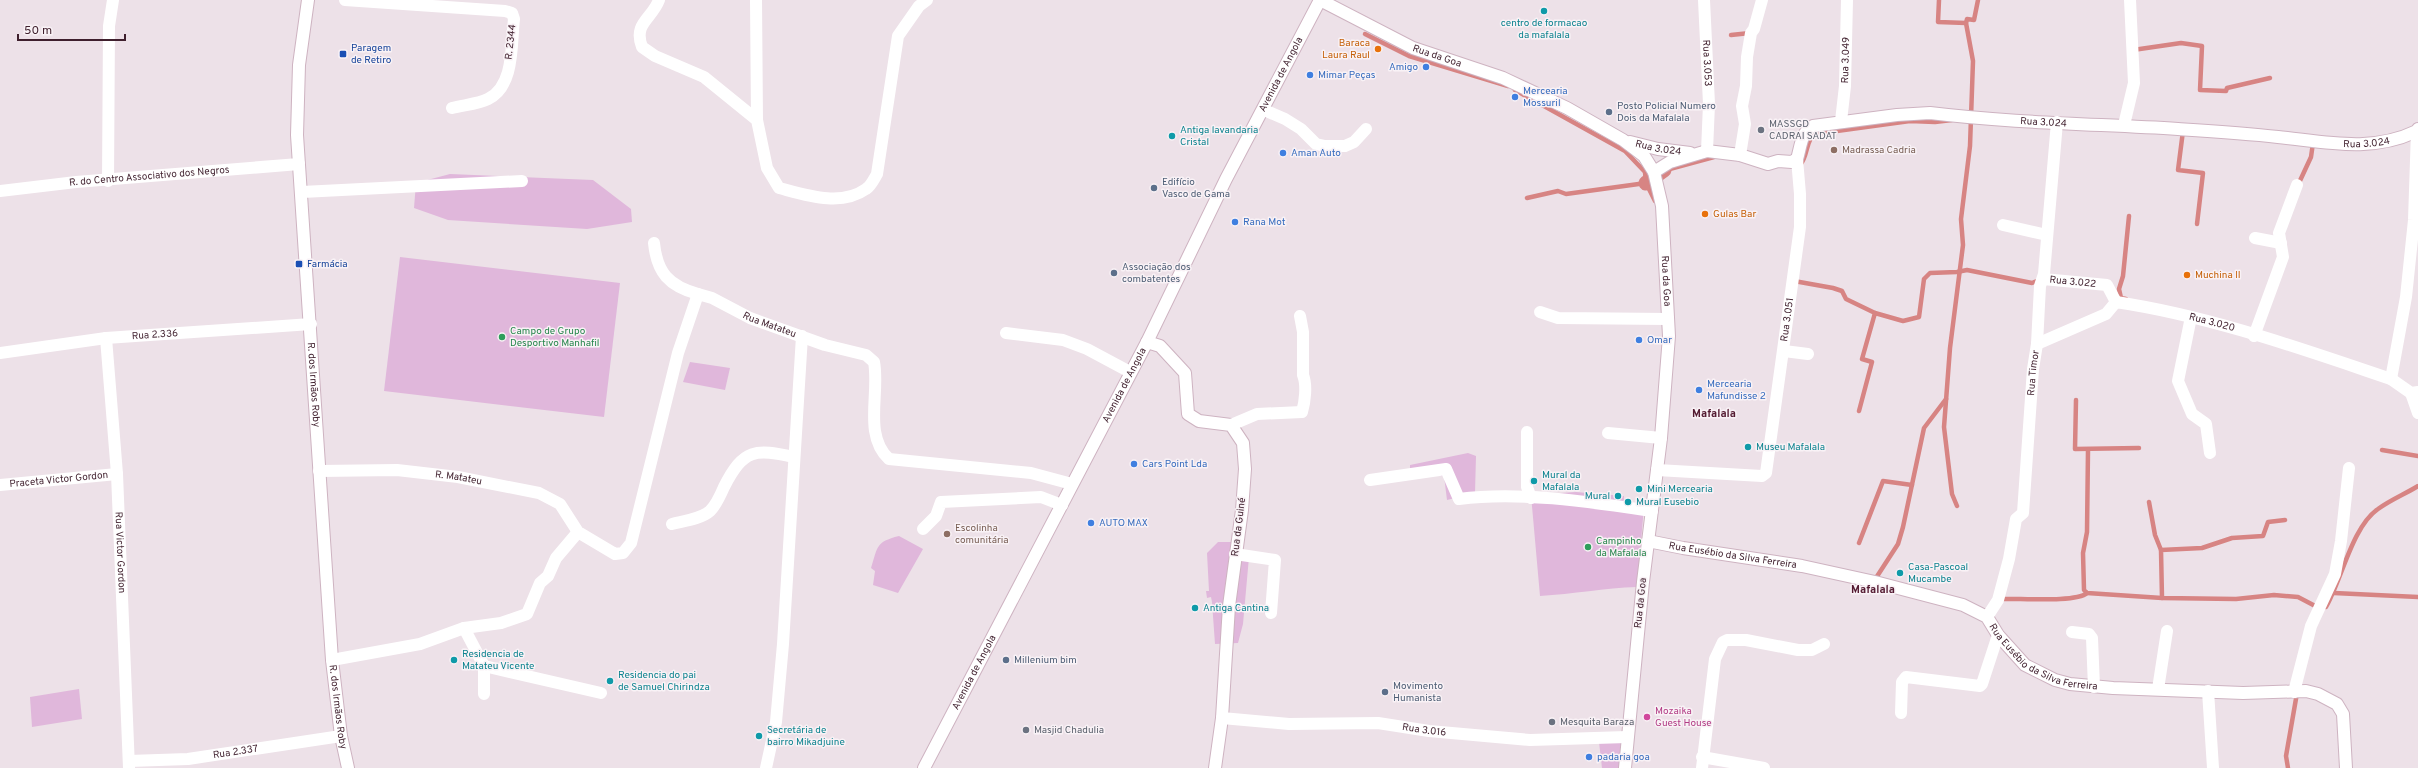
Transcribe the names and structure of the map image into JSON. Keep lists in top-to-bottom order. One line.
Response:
{"streets":{"street":["R. 2344","Rua da Goa","Rua 3.049","Rua 3.053","Avenida de Angola","Rua 3.024","R. do Centro Associativo dos Negros","Rua 3.022","Rua 3.051","Rua 3.020","Rua Matateu","Rua 2.336","Rua Timor","R. dos Irmãos Roby","R. Matateu","Praceta Victor Gordon","Rua da Guiné","Rua Victor Gordon","Rua Eusébio da Silva Ferreira","Rua 3.016","Rua 2.337"]},"crossings":[["Rua da Goa","Avenida de Angola"],["Rua da Goa","Rua 3.024"],["Rua da Goa","Rua 3.051"],["Rua da Goa","Rua Eusébio da Silva Ferreira"],["Rua da Goa","Rua 3.016"],["Rua 3.049","Rua 3.024"],["Rua 3.053","Rua 3.024"],["Avenida de Angola","Rua Matateu"],["Rua 3.024","Rua 3.051"],["Rua 3.024","Rua Timor"],["R. do Centro Associativo dos Negros","R. dos Irmãos Roby"],["Rua 3.022","Rua 3.020"],["Rua 3.022","Rua Timor"],["Rua 2.336","R. dos Irmãos Roby"],["Rua 2.336","Rua Victor Gordon"],["Rua Timor","Rua Eusébio da Silva Ferreira"],["R. dos Irmãos Roby","R. Matateu"],["R. dos Irmãos Roby","Rua 2.337"],["Praceta Victor Gordon","Rua Victor Gordon"],["Rua da Guiné","Rua 3.016"],["Rua Victor Gordon","Rua 2.337"]],"districts":["Mafalala","Mafalala"],"places":{"other":["centro de formacao da mafalala","Baraca Laura Raul","Amigo","Mimar Peças","Mercearia Mossuril","Posto Policial Numero Dois da Mafalala","MASSGD CADRAI SADAT","Antiga lavandaria Cristal","Madrassa Cadria","Aman Auto","Edifício Vasco de Gama","Gulas Bar","Rana Mot","Associação dos combatentes","Muchina II","Campo de Grupo Desportivo Manhafil","Omar","Mercearia Mafundisse 2","Museu Mafalala","Cars Point Lda","Mural da Mafalala","Mini Mercearia","Mural","Mural Eusebio","AUTO MAX","Escolinha comunitária","Campinho da Mafalala","Casa-Pascoal Mucambe","Antiga Cantina","Residencia de Matateu Vicente","Millenium bim","Residencia do pai de Samuel Chirindza","Movimento Humanista","Mozaika Guest House","Mesquita Baraza","Masjid Chadulia","Secretária de bairro Mikadjuine","padaria goa"],"transit":["Paragem de Retiro","Farmácia"]},"scale_bar":"50 m"}
